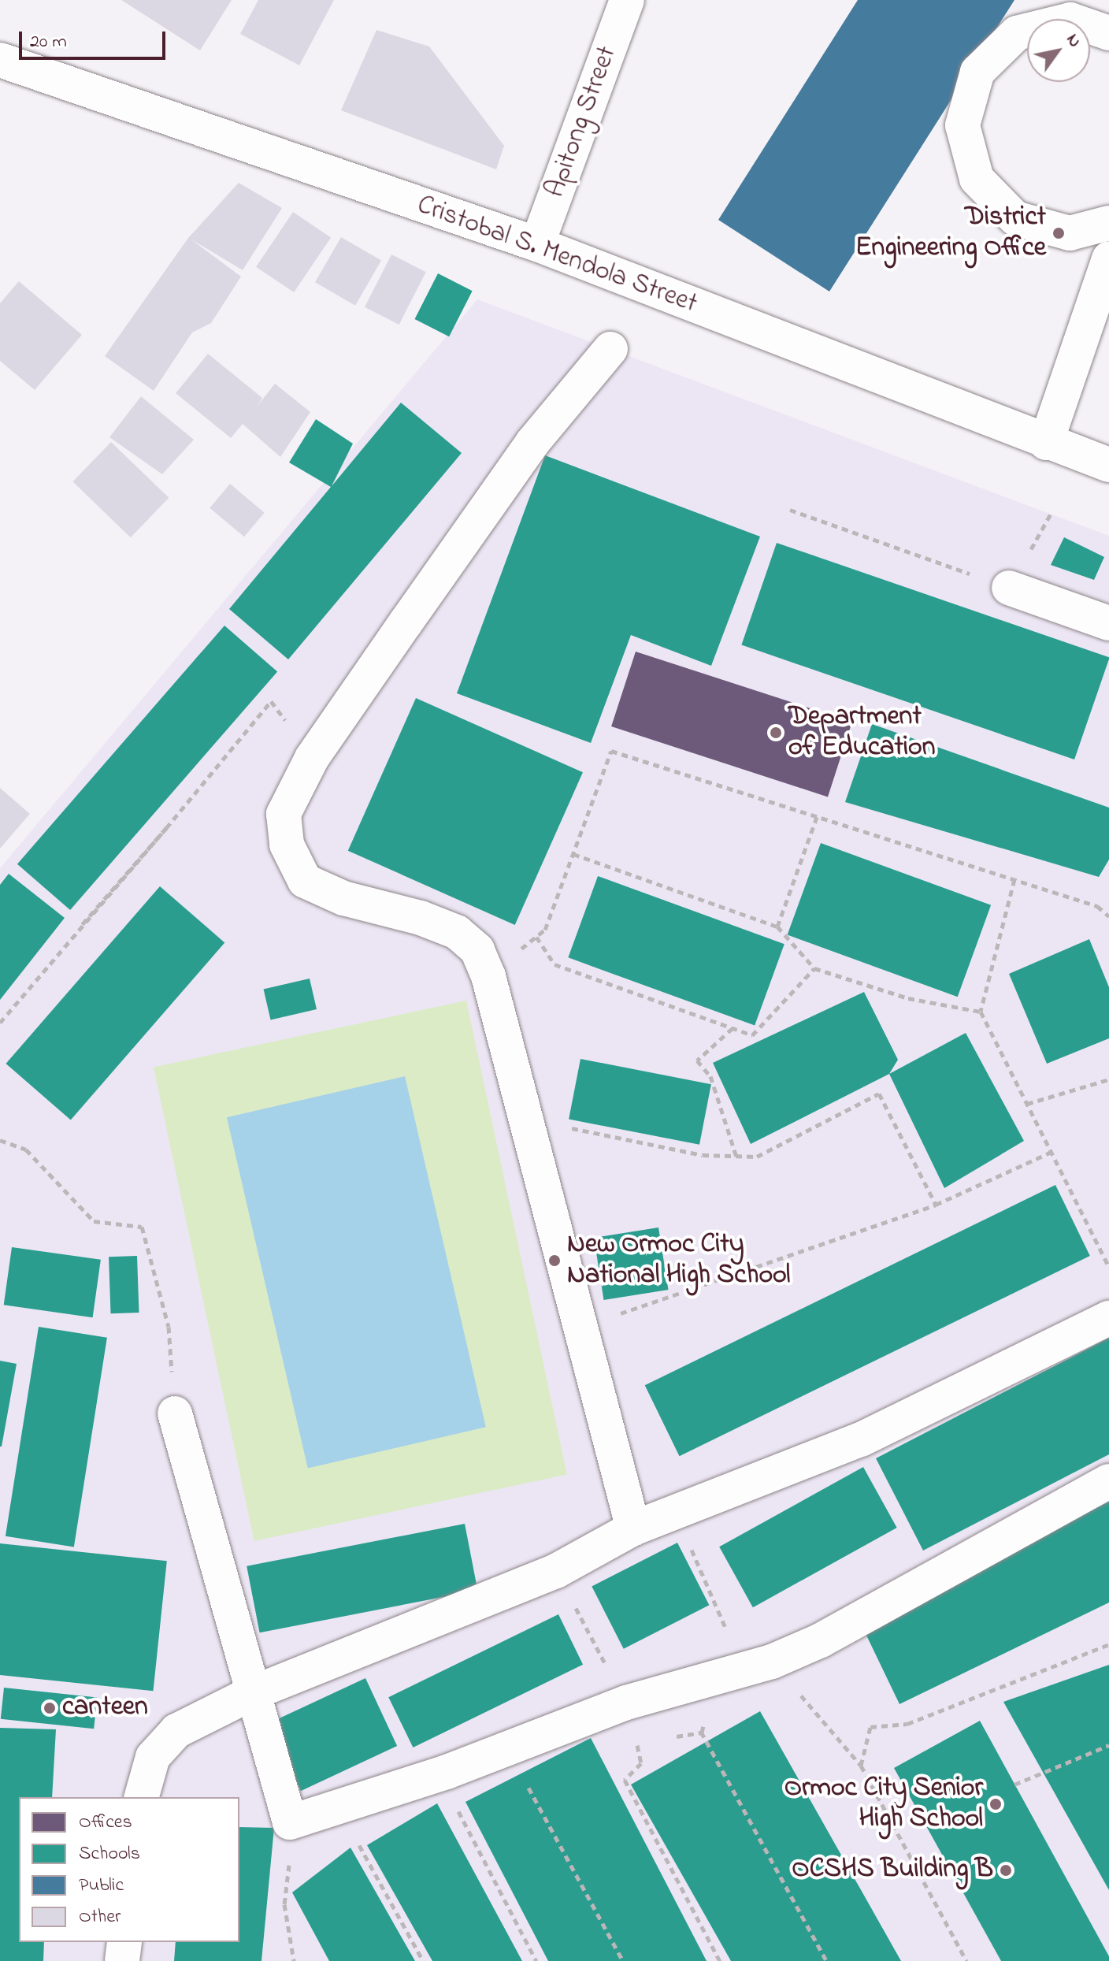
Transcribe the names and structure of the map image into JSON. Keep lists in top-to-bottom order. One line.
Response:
{"streets":{"street":["Apitong Street","Cristobal S. Mendola Street"]},"crossings":[["Apitong Street","Cristobal S. Mendola Street"]],"places":["District Engineering Office","Department of Education","New Ormoc City National High School","canteen","Ormoc City Senior High School","OCSHS Building B"],"legend":["Offices","Schools","Public","Other"],"scale_bar":"20 m","north":"top right"}
